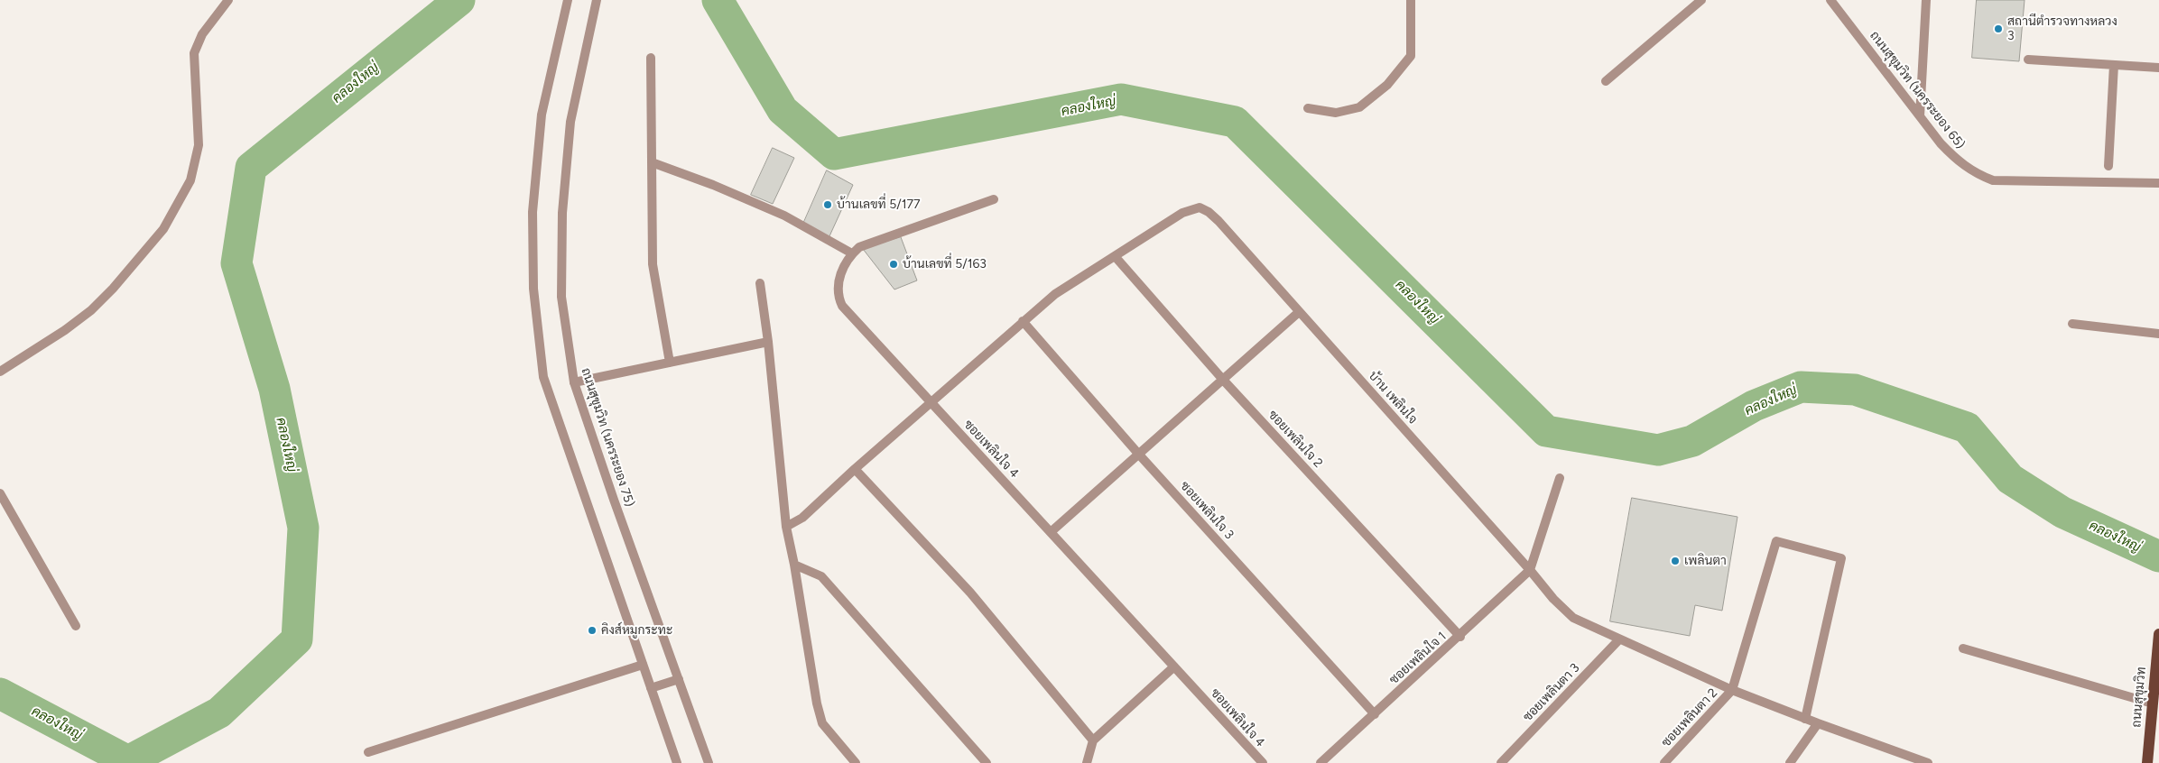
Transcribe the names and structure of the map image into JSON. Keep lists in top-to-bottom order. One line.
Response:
{"streets":{"main road":["ถนนสุขุมวิท"],"street":["ถนนสุขุมวิท (นครระยอง 65)","บ้าน เพลินใจ","ถนนสุขุมวิท (นครระยอง 75)","ซอยเพลินใจ 2","ซอยเพลินใจ 4","ซอยเพลินใจ 3","ซอยเพลินใจ 1","ซอยเพลินตา 3","ซอยเพลินตา 2"]},"crossings":[["บ้าน เพลินใจ","ซอยเพลินใจ 2"],["บ้าน เพลินใจ","ซอยเพลินใจ 1"],["บ้าน เพลินใจ","ซอยเพลินตา 3"],["บ้าน เพลินใจ","ซอยเพลินตา 2"],["ซอยเพลินใจ 2","ซอยเพลินใจ 1"],["ซอยเพลินใจ 3","ซอยเพลินใจ 1"]],"water":["คลองใหญ่"],"places":["สถานีตำรวจทางหลวง 3","บ้านเลขที่ 5/177","บ้านเลขที่ 5/163","เพลินตา","คิงส์หมูกระทะ"]}
